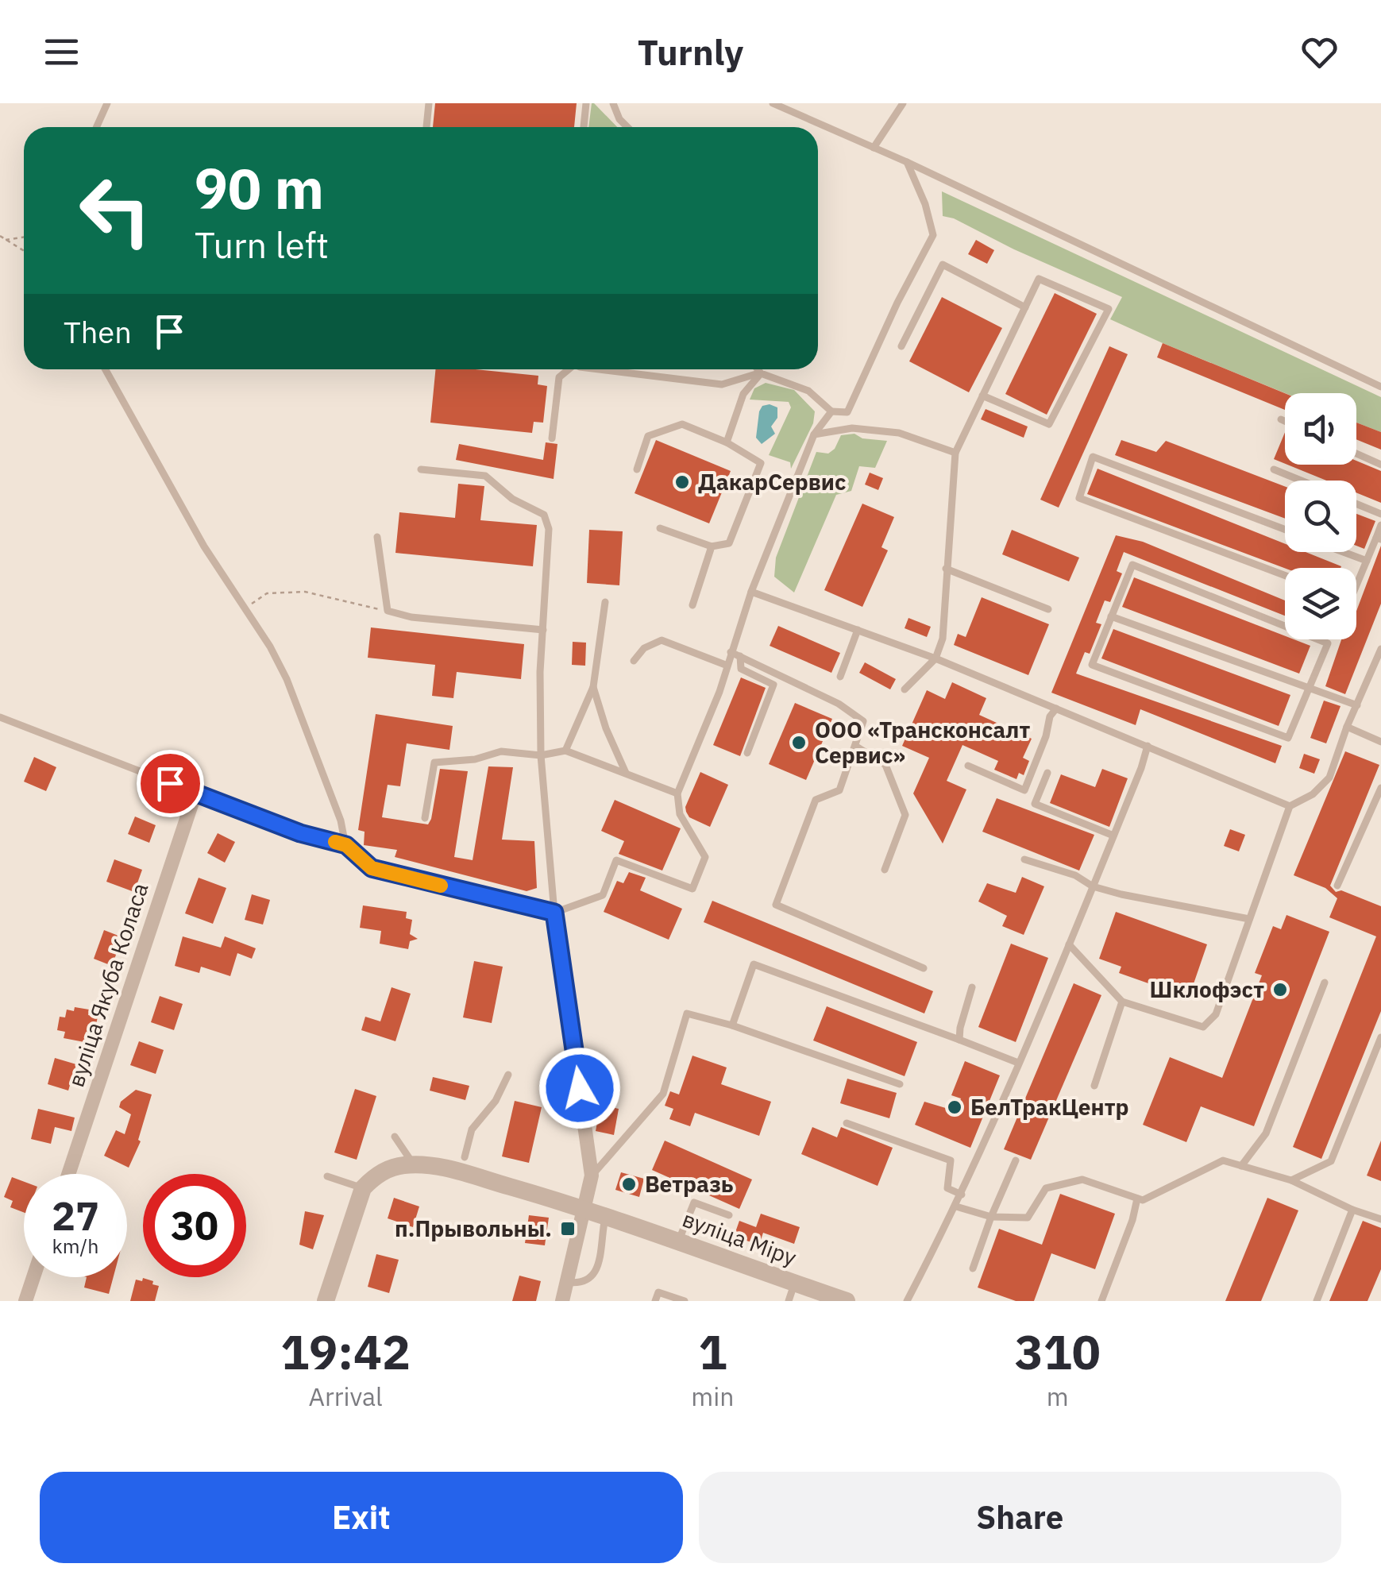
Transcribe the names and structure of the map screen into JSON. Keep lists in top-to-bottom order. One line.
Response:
{"streets":{"street":["вуліца Якуба Коласа","вуліца Міру"]},"places":{"other":["ДакарСервис","ООО «Трансконсалт Сервис»","Шклофэст","БелТракЦентр","Ветразь"],"transit":["п.Прывольны."]},"page":{"header":"Turnly","turn":["90 m","Turn left"],"then":"Then","speed":"27 km/h","limit":"30","eta":["19:42","Arrival","1","min","310","m"],"buttons":["Exit","Share"]}}
